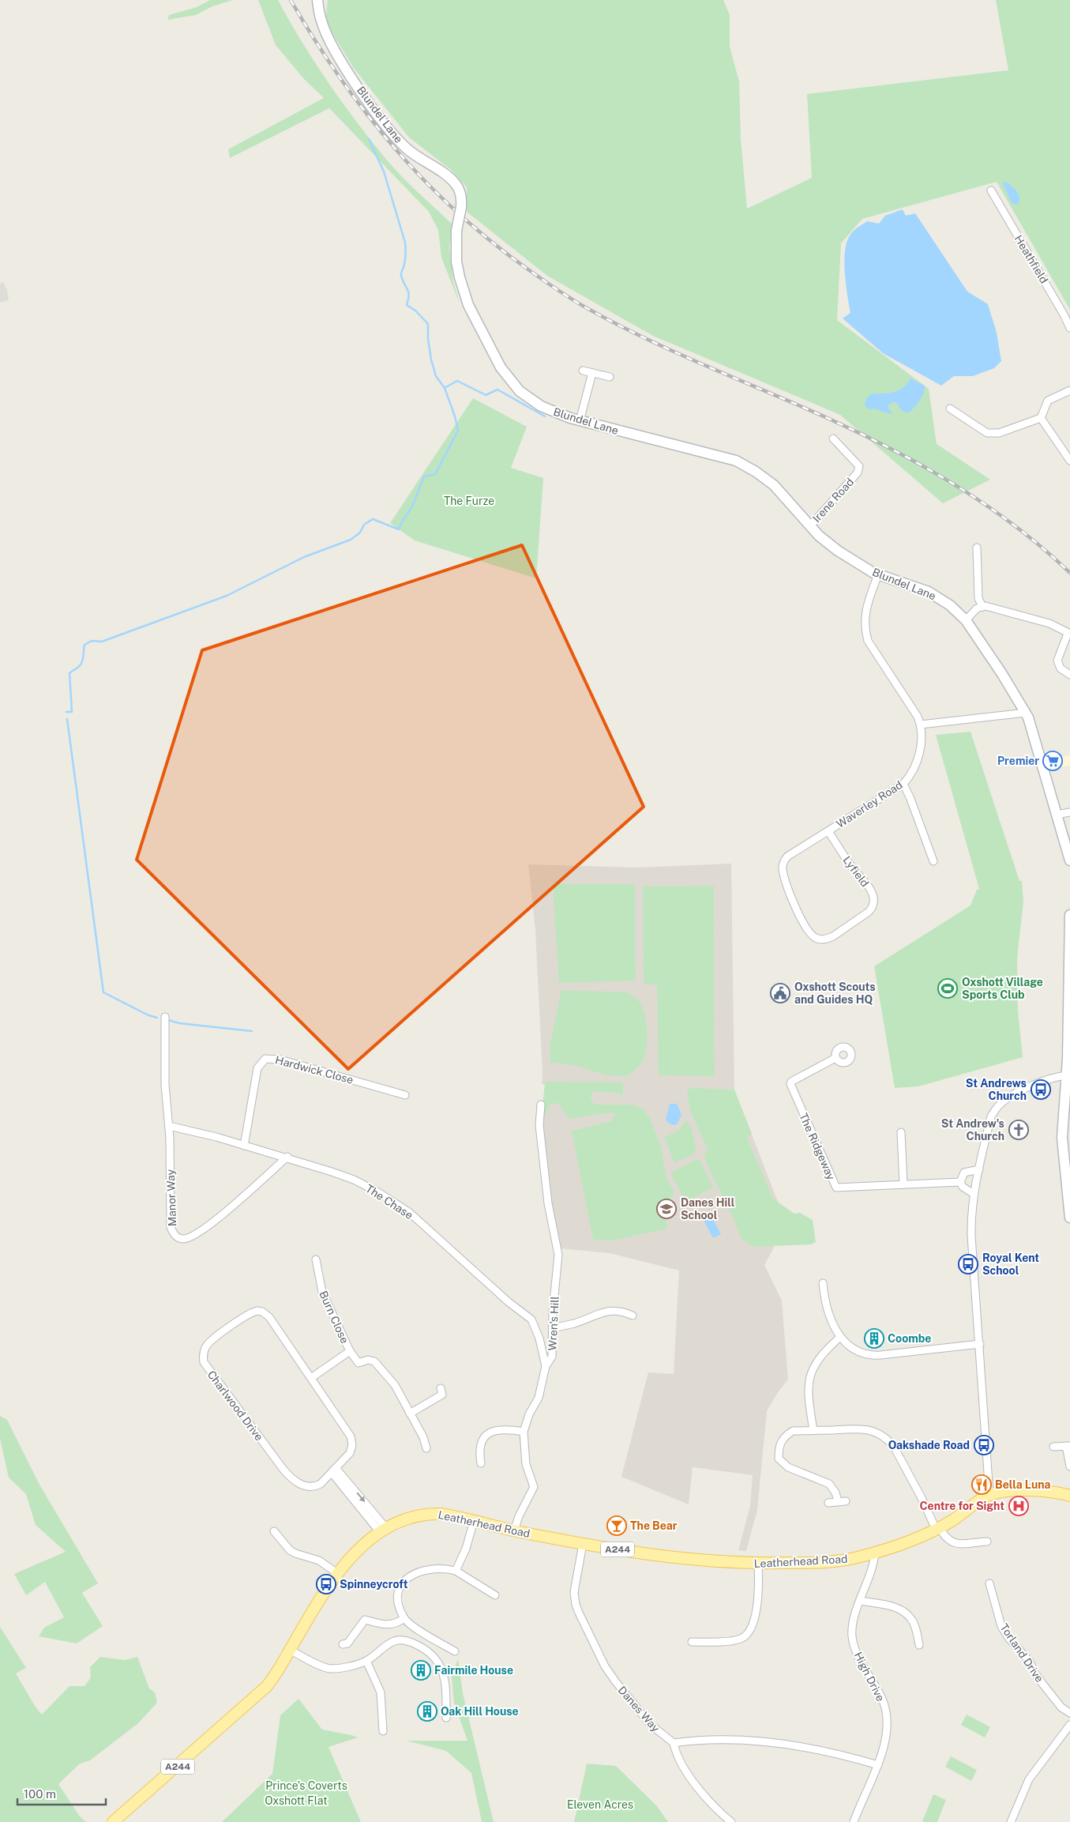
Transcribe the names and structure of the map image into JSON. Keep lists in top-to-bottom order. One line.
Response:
{"streets":{"main road":["Leatherhead Road","A244"],"street":["Blundel Lane","Heathfield","Irene Road","Waverley Road","Lyfield","Hardwick Close","The Ridgeway","Manor Way","The Chase","Burn Close","Wren's Hill","Charlwood Drive","Torland Drive","High Drive","Danes Way"]},"crossings":[["Blundel Lane","Irene Road"],["Blundel Lane","Waverley Road"],["Waverley Road","Lyfield"],["Hardwick Close","The Chase"],["Manor Way","The Chase"],["The Chase","Wren's Hill"],["Burn Close","Charlwood Drive"],["Wren's Hill","Leatherhead Road"],["Leatherhead Road","A244"],["Leatherhead Road","High Drive"],["Leatherhead Road","Danes Way"]],"parks":["The Furze","Prince's Coverts","Oxshott Flat","Eleven Acres"],"places":{"supermarket":["Premier"],"sports":["Oxshott Village Sports Club"],"public building":["Oxshott Scouts and Guides HQ"],"bus stop":["St Andrews Church","Royal Kent School","Oakshade Road","Spinneycroft"],"church":["St Andrew's Church"],"school or university":["Danes Hill School"],"building":["Coombe","Fairmile House","Oak Hill House"],"restaurant":["Bella Luna"],"hospital":["Centre for Sight"],"bar":["The Bear"]},"scale_bar":"100 m"}
